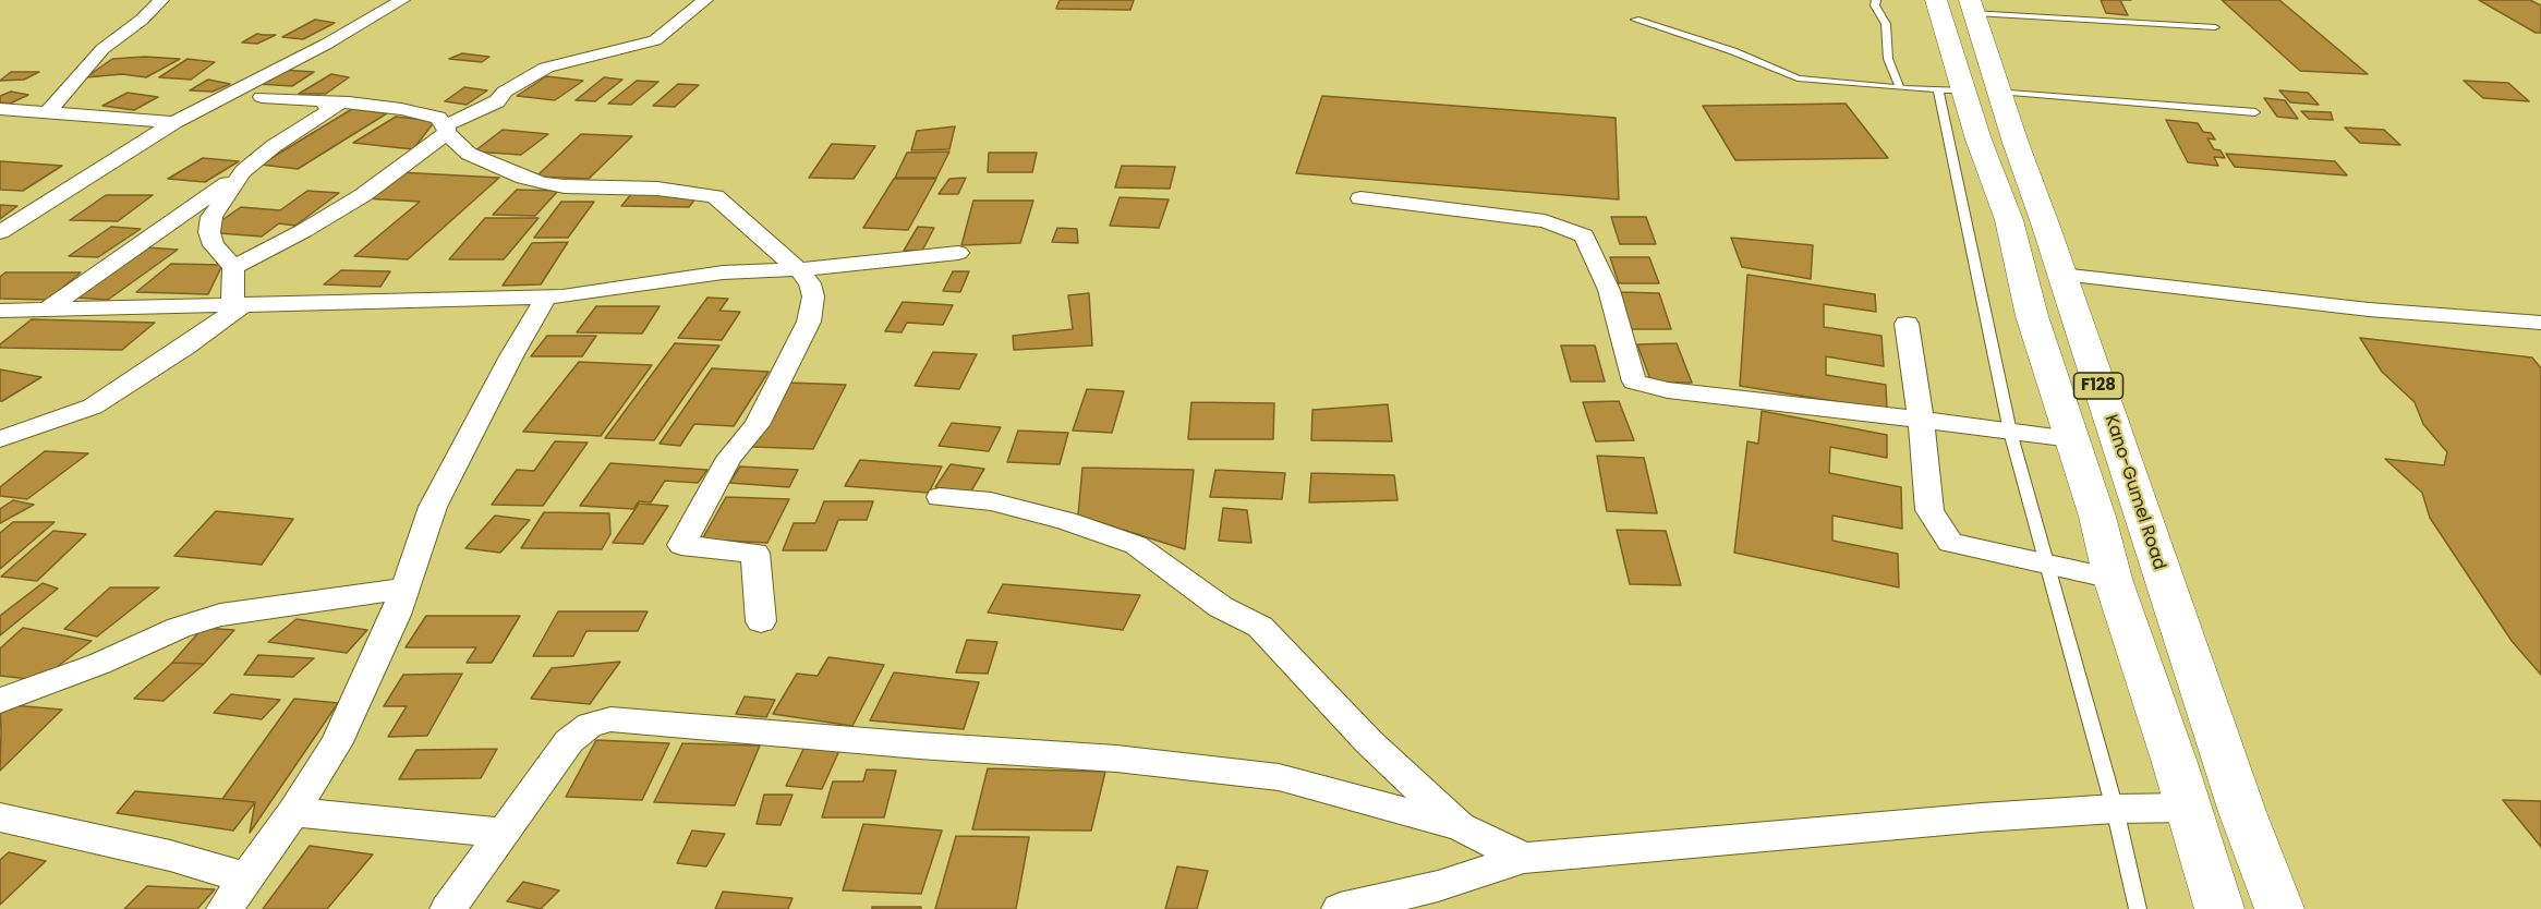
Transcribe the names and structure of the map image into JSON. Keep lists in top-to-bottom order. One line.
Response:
{"streets":{"main road":["F128","Kano-Gumel Road"]}}
